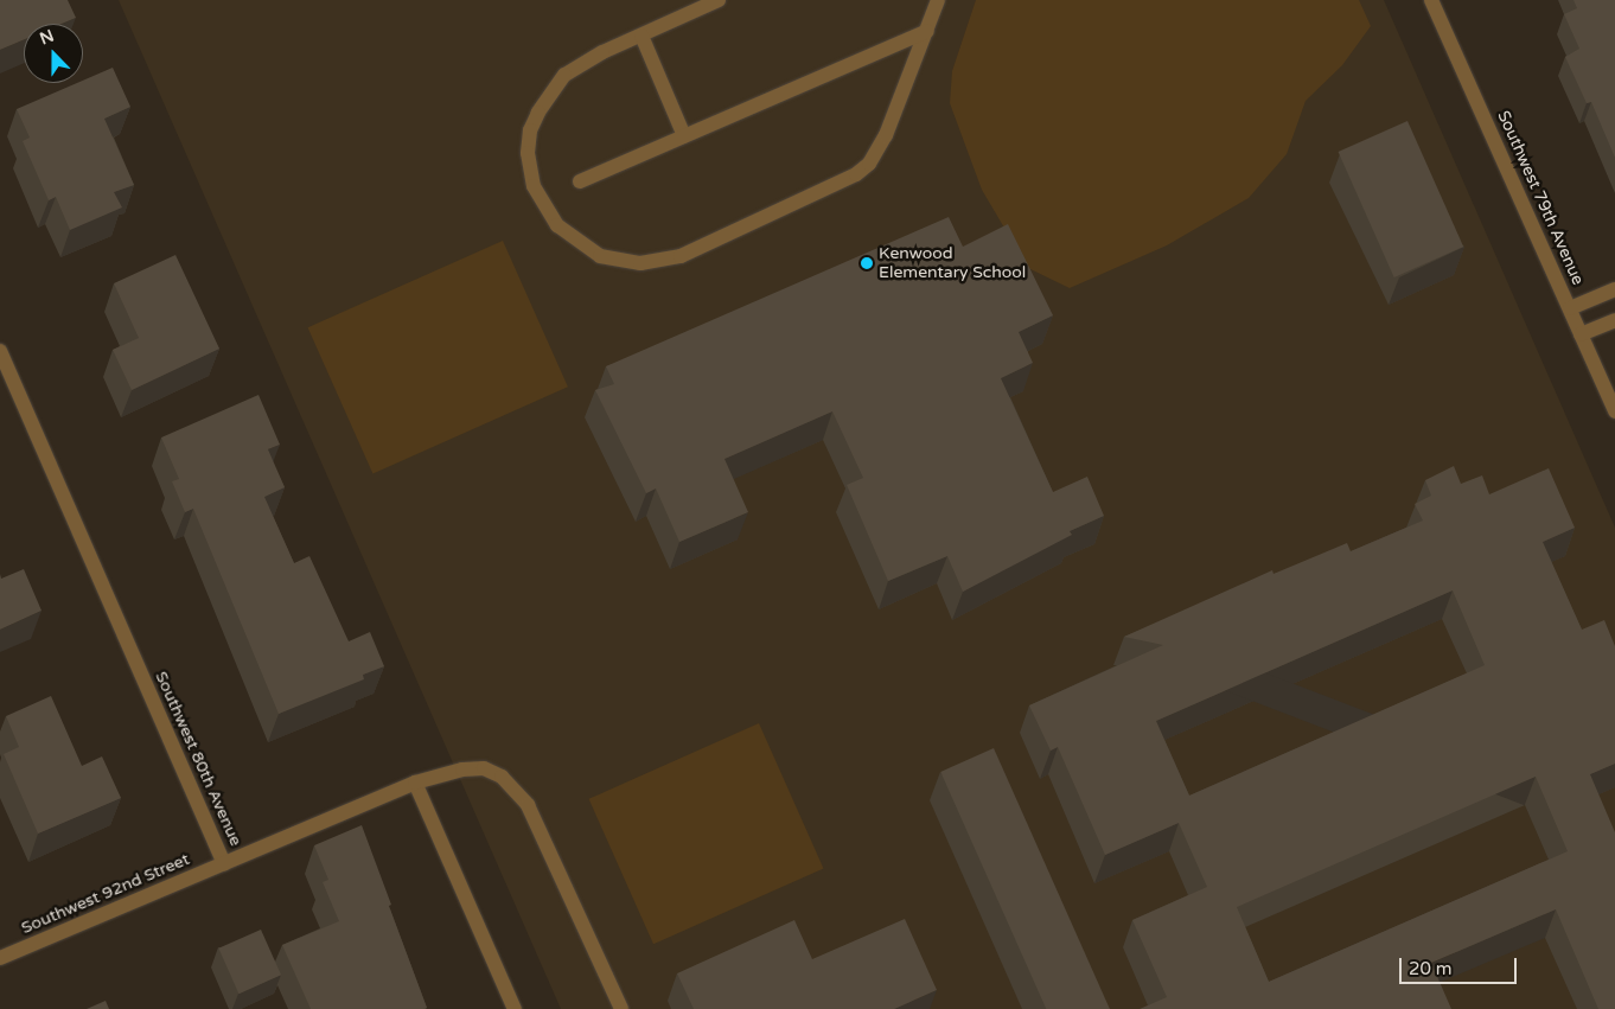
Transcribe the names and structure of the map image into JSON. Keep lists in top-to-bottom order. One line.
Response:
{"streets":{"street":["Southwest 79th Avenue","Southwest 80th Avenue","Southwest 92nd Street"]},"crossings":[["Southwest 80th Avenue","Southwest 92nd Street"]],"places":["Kenwood Elementary School"],"scale_bar":"20 m","north":"top"}
